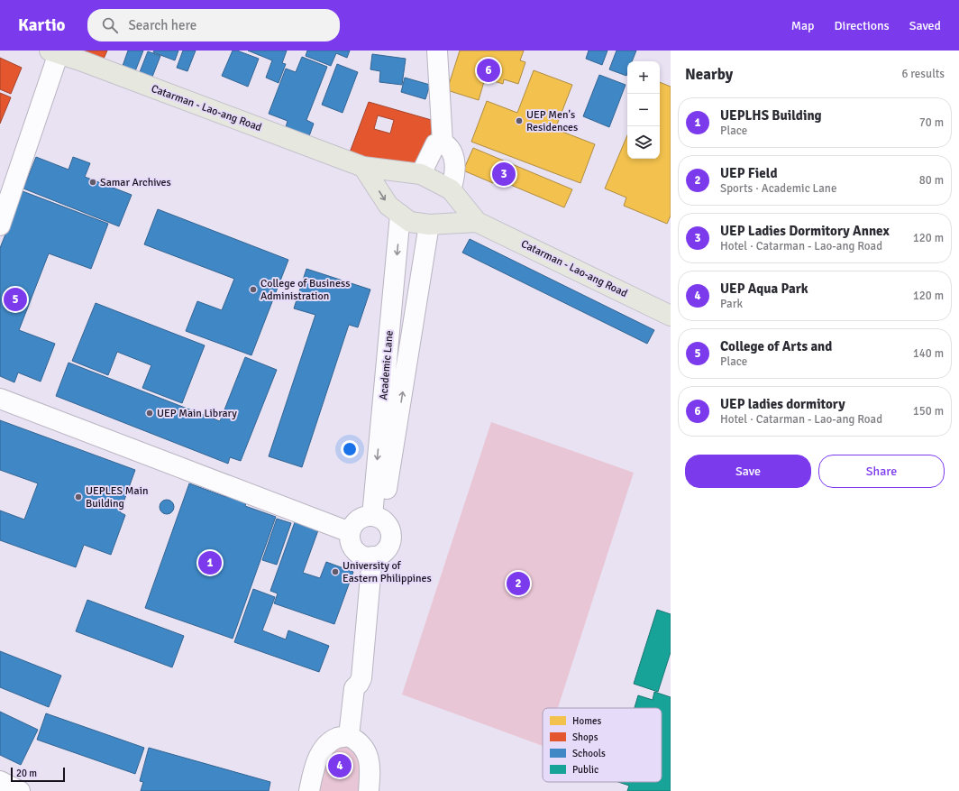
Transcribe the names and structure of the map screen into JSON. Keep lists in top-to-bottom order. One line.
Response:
{"streets":{"main road":["Catarman - Lao-ang Road"],"street":["Academic Lane"]},"crossings":[["Catarman - Lao-ang Road","Academic Lane"]],"places":["UEP Men's Residences","Samar Archives","College of Business Administration","UEP Main Library","UEPLES Main Building","University of Eastern Philippines"],"legend":["Homes","Shops","Schools","Public"],"scale_bar":"20 m","page":{"header":"Kartio","search":"Search here","nav":["Map","Directions","Saved"],"heading":["Nearby","6 results"],"pins":["6","3","5","1","2","4"],"map_buttons":["+","−"],"list":[{"mark":"1","name":"UEPLHS Building","note":"Place","value":"70 m"},{"mark":"2","name":"UEP Field","note":"Sports · Academic Lane","value":"80 m"},{"mark":"3","name":"UEP Ladies Dormitory Annex","note":"Hotel · Catarman - Lao-ang Road","value":"120 m"},{"mark":"4","name":"UEP Aqua Park","note":"Park","value":"120 m"},{"mark":"5","name":"College of Arts and","note":"Place","value":"140 m"},{"mark":"6","name":"UEP ladies dormitory","note":"Hotel · Catarman - Lao-ang Road","value":"150 m"}],"buttons":["Save","Share"],"scale":"20 m"}}
